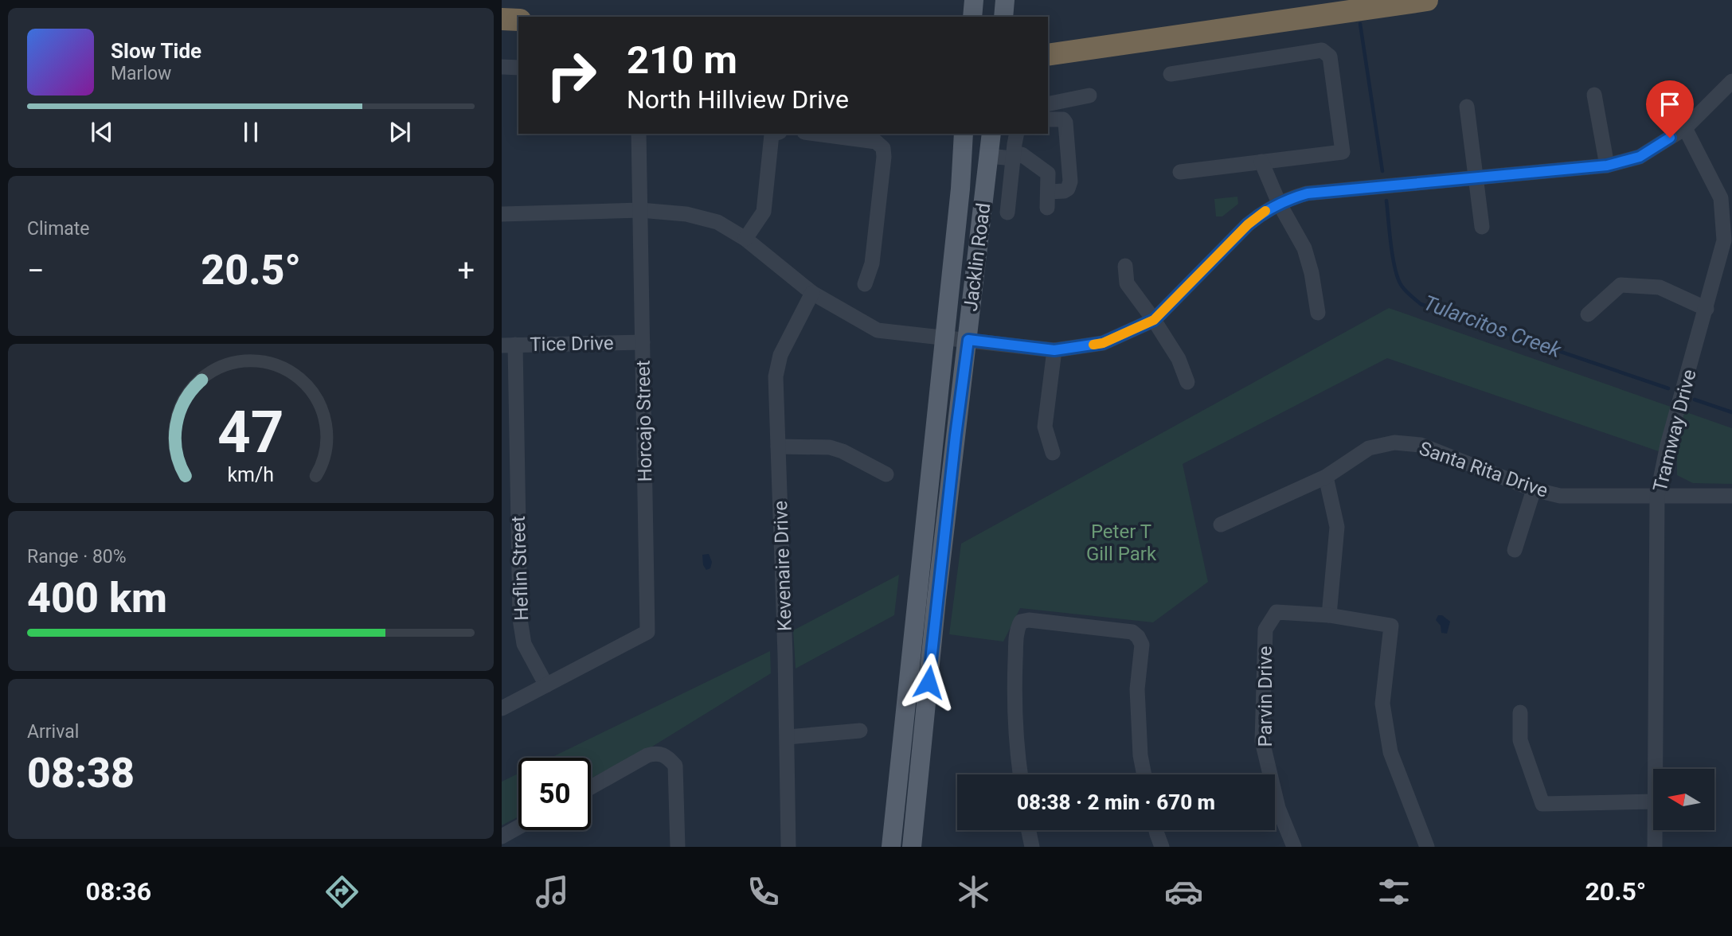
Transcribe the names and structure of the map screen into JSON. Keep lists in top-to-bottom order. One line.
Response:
{"streets":{"main road":["Jacklin Road"],"street":["Tice Drive","Horcajo Street","Tramway Drive","Santa Rita Drive","Kevenaire Drive","Heflin Street","Parvin Drive"]},"crossings":[["Tice Drive","Horcajo Street"],["Tice Drive","Heflin Street"],["Horcajo Street","Heflin Street"],["Tramway Drive","Santa Rita Drive"]],"water":["Tularcitos Creek"],"parks":["Peter T Gill Park"],"north":"left","page":{"turn":["210 m","North Hillview Drive"],"song":["Slow Tide","Marlow"],"tile":["Climate",["Range · 80%","400 km"],["Arrival","08:38"]],"heat":["−","20.5°","+"],"limit":"50","trip":"08:38 · 2 min · 670 m","tabs":["08:36","20.5°"],"gauge":["47","km/h"]}}
